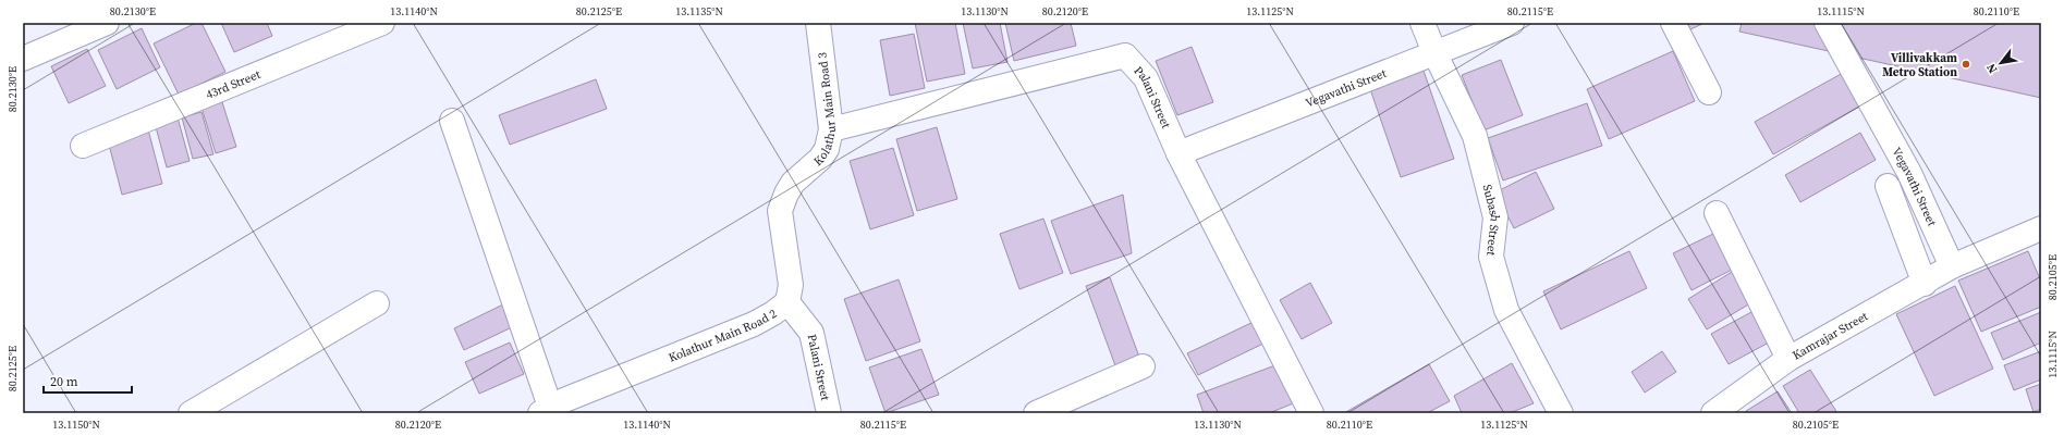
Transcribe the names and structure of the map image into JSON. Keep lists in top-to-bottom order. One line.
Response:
{"streets":{"street":["43rd Street","Vegavathi Street","Palani Street","Kolathur Main Road 3","Subash Street","Kolathur Main Road 2","Kamrajar Street"]},"crossings":[["Vegavathi Street","Palani Street"],["Vegavathi Street","Subash Street"],["Vegavathi Street","Kamrajar Street"],["Palani Street","Kolathur Main Road 3"],["Palani Street","Kolathur Main Road 2"],["Kolathur Main Road 3","Kolathur Main Road 2"]],"places":["Villivakkam Metro Station"],"scale_bar":"20 m","north":"bottom left","coordinates":["80.2130°E","13.1140°N","80.2125°E","13.1135°N","13.1130°N","80.2120°E","13.1125°N","80.2115°E","13.1115°N","80.2110°E","80.2105°E","13.1150°N"]}
